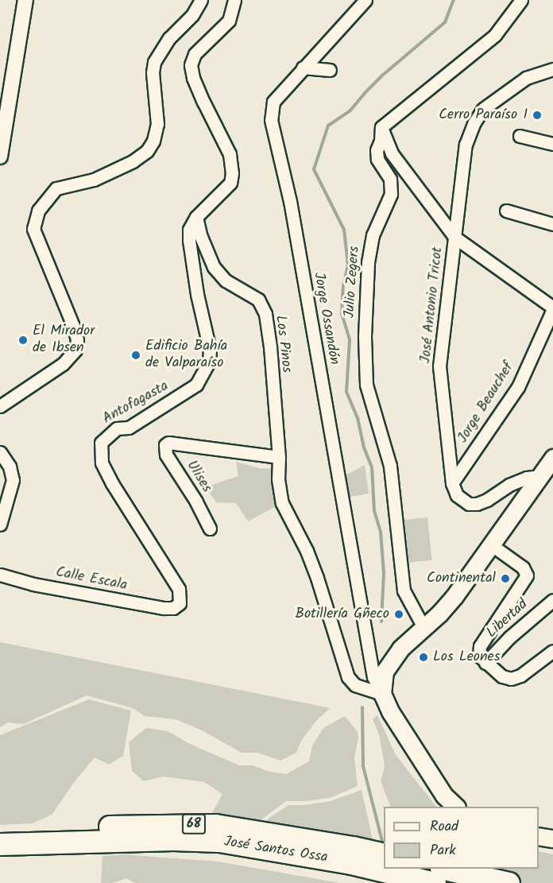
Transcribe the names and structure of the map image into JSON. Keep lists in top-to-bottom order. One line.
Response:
{"streets":{"highway":["68","José Santos Ossa"],"street":["Julio Zegers","José Antonio Tricot","Jorge Ossandón","Los Pinos","Antofagasta","Jorge Beauchef","Ulises","Calle Escala","Libertad"]},"crossings":[["José Antonio Tricot","Jorge Beauchef"],["Jorge Ossandón","Los Pinos"],["Los Pinos","Antofagasta"],["Los Pinos","Ulises"],["Antofagasta","Calle Escala"]],"places":["Cerro Paraíso I","El Mirador de Ibsen","Edificio Bahía de Valparaíso","Continental","Botillería Gñeco","Los Leones"],"legend":["Road","Park"]}
